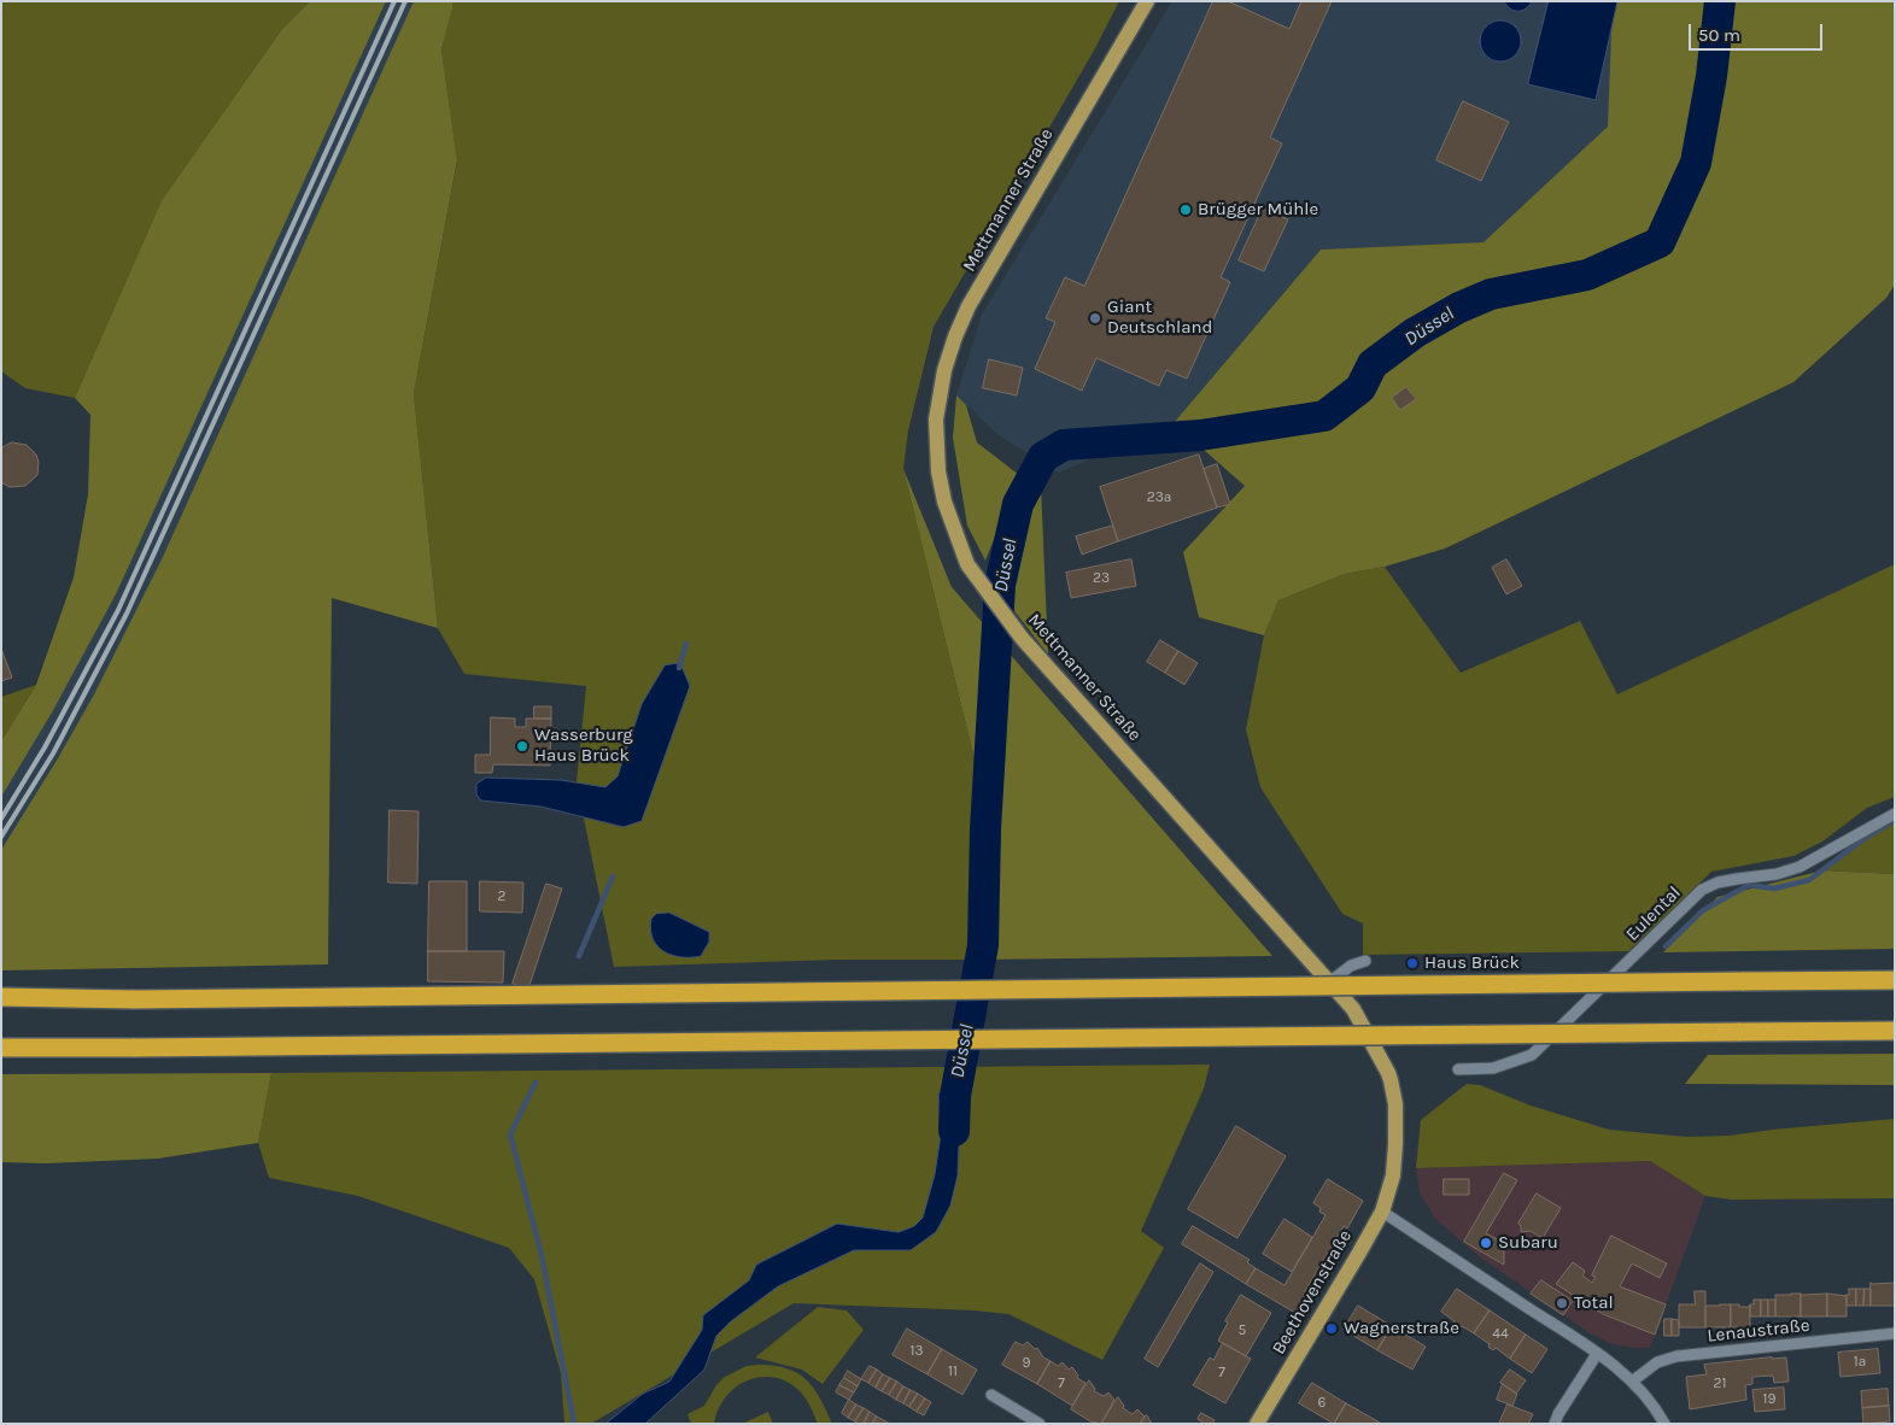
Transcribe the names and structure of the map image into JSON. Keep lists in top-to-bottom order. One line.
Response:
{"streets":{"main road":["Mettmanner Straße","Beethovenstraße"],"street":["Eulental","Lenaustraße"]},"crossings":[["Mettmanner Straße","Beethovenstraße"]],"water":["Düssel"],"places":["Brügger Mühle","Giant Deutschland","Wasserburg Haus Brück","Haus Brück","Subaru","Total","Wagnerstraße"],"house_numbers":["23a","23","2","5","44","13","1a","9","11","7","7","21","19","6"],"scale_bar":"50 m"}
